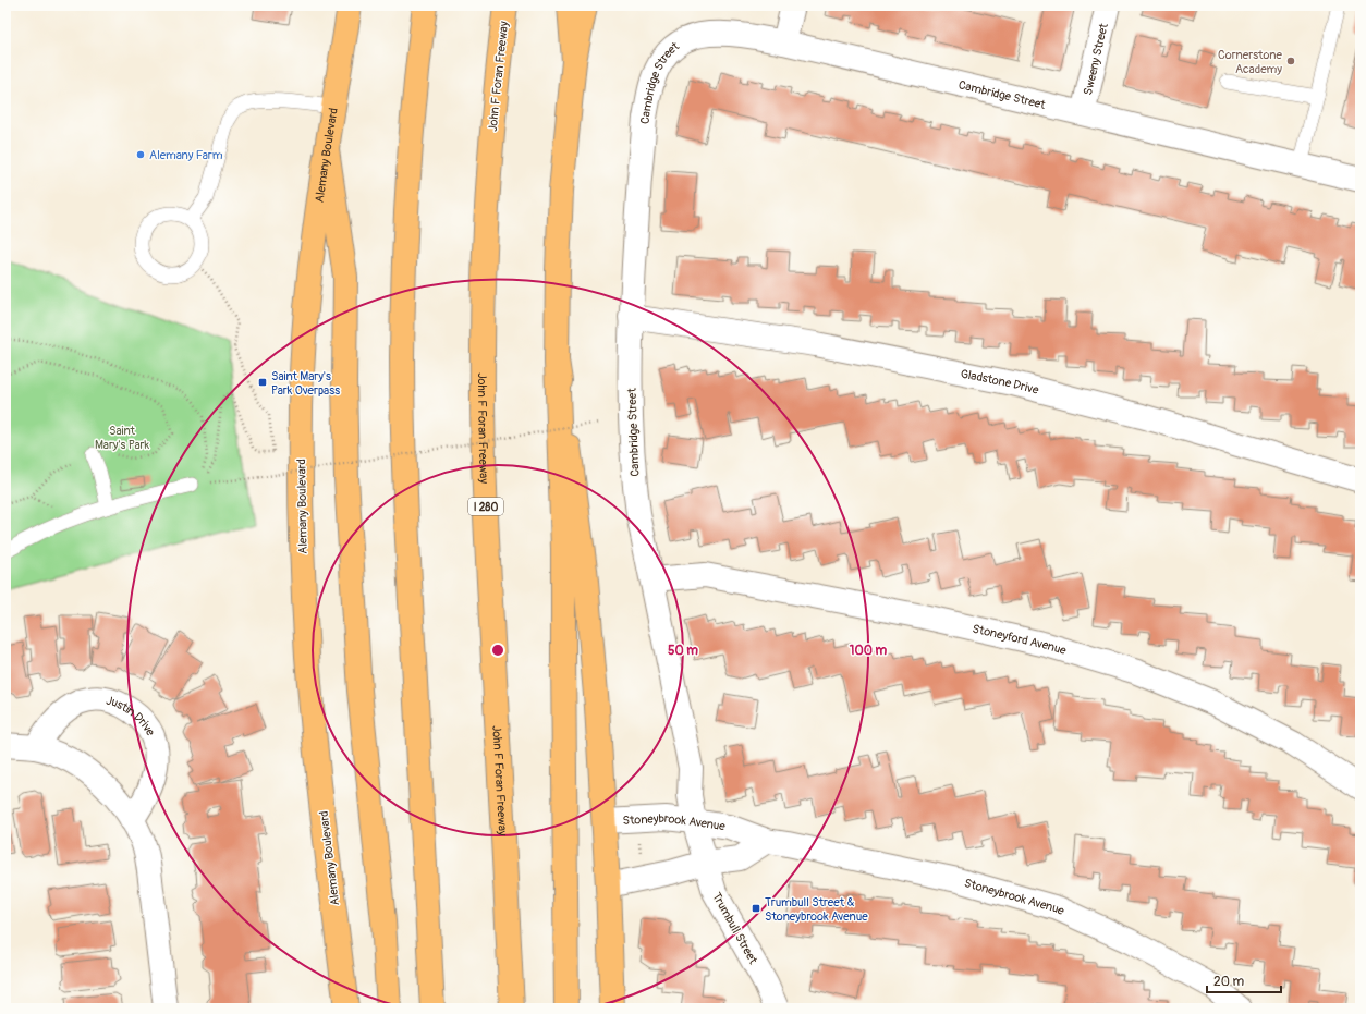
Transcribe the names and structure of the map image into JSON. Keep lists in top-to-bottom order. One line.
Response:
{"streets":{"main road":["John F Foran Freeway","Alemany Boulevard","I 280"],"street":["Sweeny Street","Cambridge Street","Gladstone Drive","Stoneyford Avenue","Justin Drive","Stoneybrook Avenue","Trumbull Street"]},"crossings":[["Sweeny Street","Cambridge Street"],["Cambridge Street","Gladstone Drive"],["Cambridge Street","Stoneyford Avenue"],["Cambridge Street","Stoneybrook Avenue"],["Cambridge Street","Trumbull Street"],["Stoneybrook Avenue","Trumbull Street"]],"parks":["Saint Mary's Park"],"places":{"other":["Cornerstone Academy","Alemany Farm"],"transit":["Saint Mary's Park Overpass","Trumbull Street & Stoneybrook Avenue"]},"scale_bar":"20 m","rings":["50 m","100 m"]}
